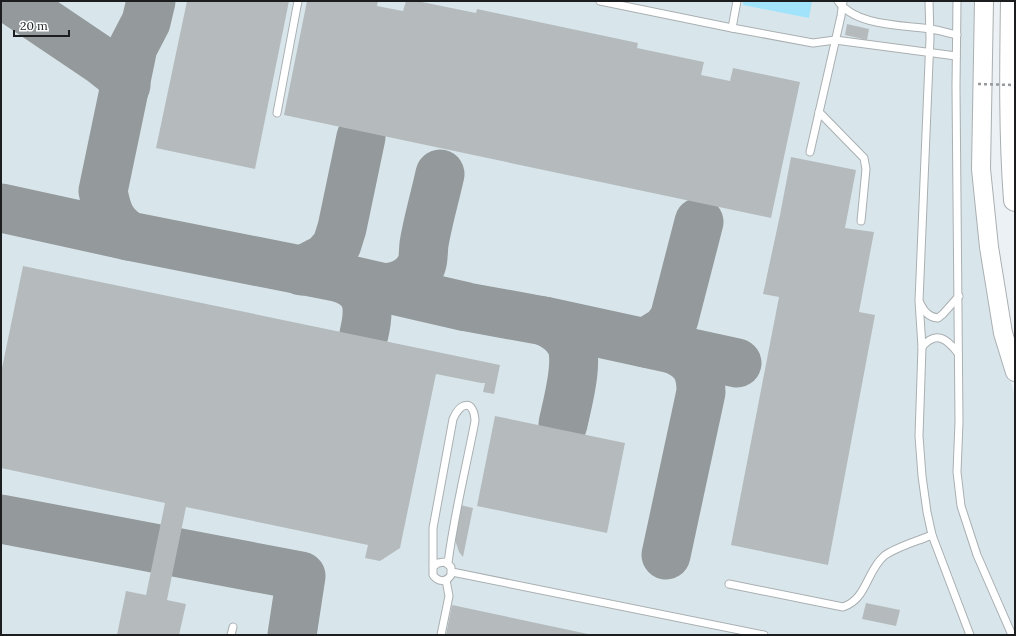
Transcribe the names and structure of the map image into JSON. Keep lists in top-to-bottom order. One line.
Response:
{"scale_bar":"20 m"}
